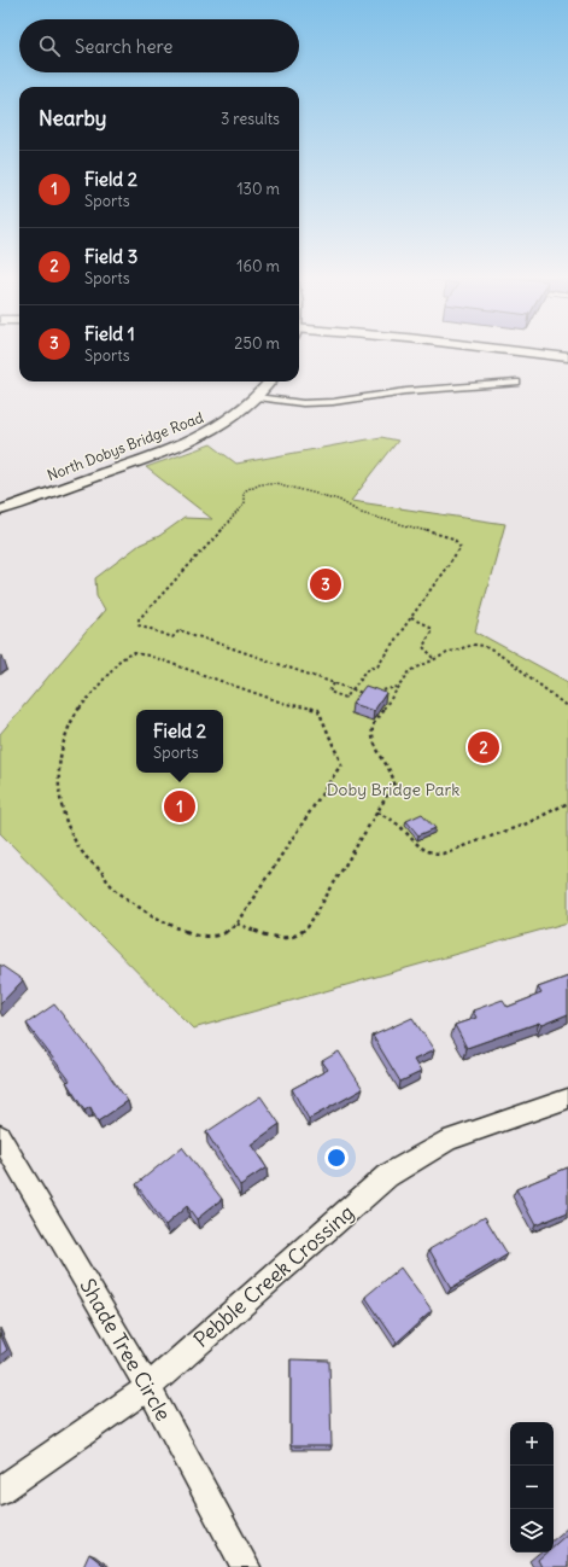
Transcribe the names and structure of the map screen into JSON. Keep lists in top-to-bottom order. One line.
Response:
{"streets":{"street":["North Dobys Bridge Road","Pebble Creek Crossing","Shade Tree Circle"]},"crossings":[["Pebble Creek Crossing","Shade Tree Circle"]],"parks":["Doby Bridge Park"],"page":{"search":"Search here","heading":["Nearby","3 results"],"list":[{"mark":"1","name":"Field 2","note":"Sports","value":"130 m"},{"mark":"2","name":"Field 3","note":"Sports","value":"160 m"},{"mark":"3","name":"Field 1","note":"Sports","value":"250 m"}],"pins":["3","2","1"],"popup":["Field 2","Sports"],"map_buttons":["+","−"]}}
